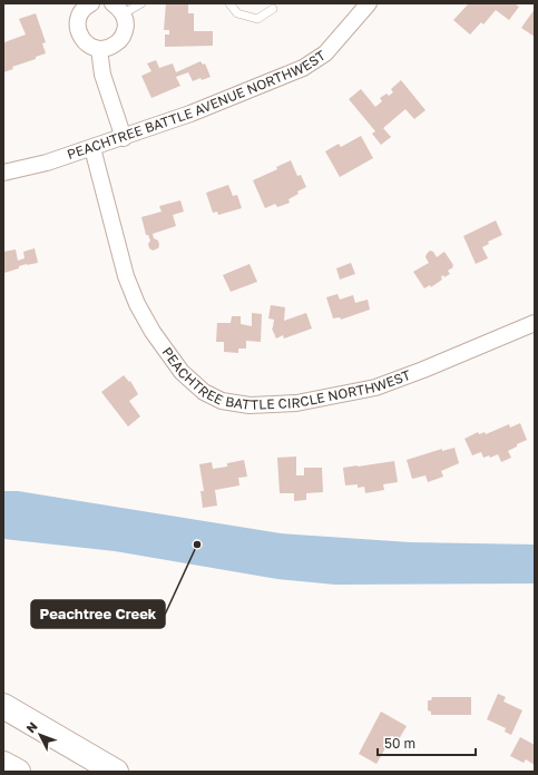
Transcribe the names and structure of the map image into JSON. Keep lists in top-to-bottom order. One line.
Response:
{"streets":{"street":["PEACHTREE BATTLE AVENUE NORTHWEST","PEACHTREE BATTLE CIRCLE NORTHWEST"]},"crossings":[["PEACHTREE BATTLE AVENUE NORTHWEST","PEACHTREE BATTLE CIRCLE NORTHWEST"]],"places":["Peachtree Creek"],"scale_bar":"50 m","north":"top left"}
